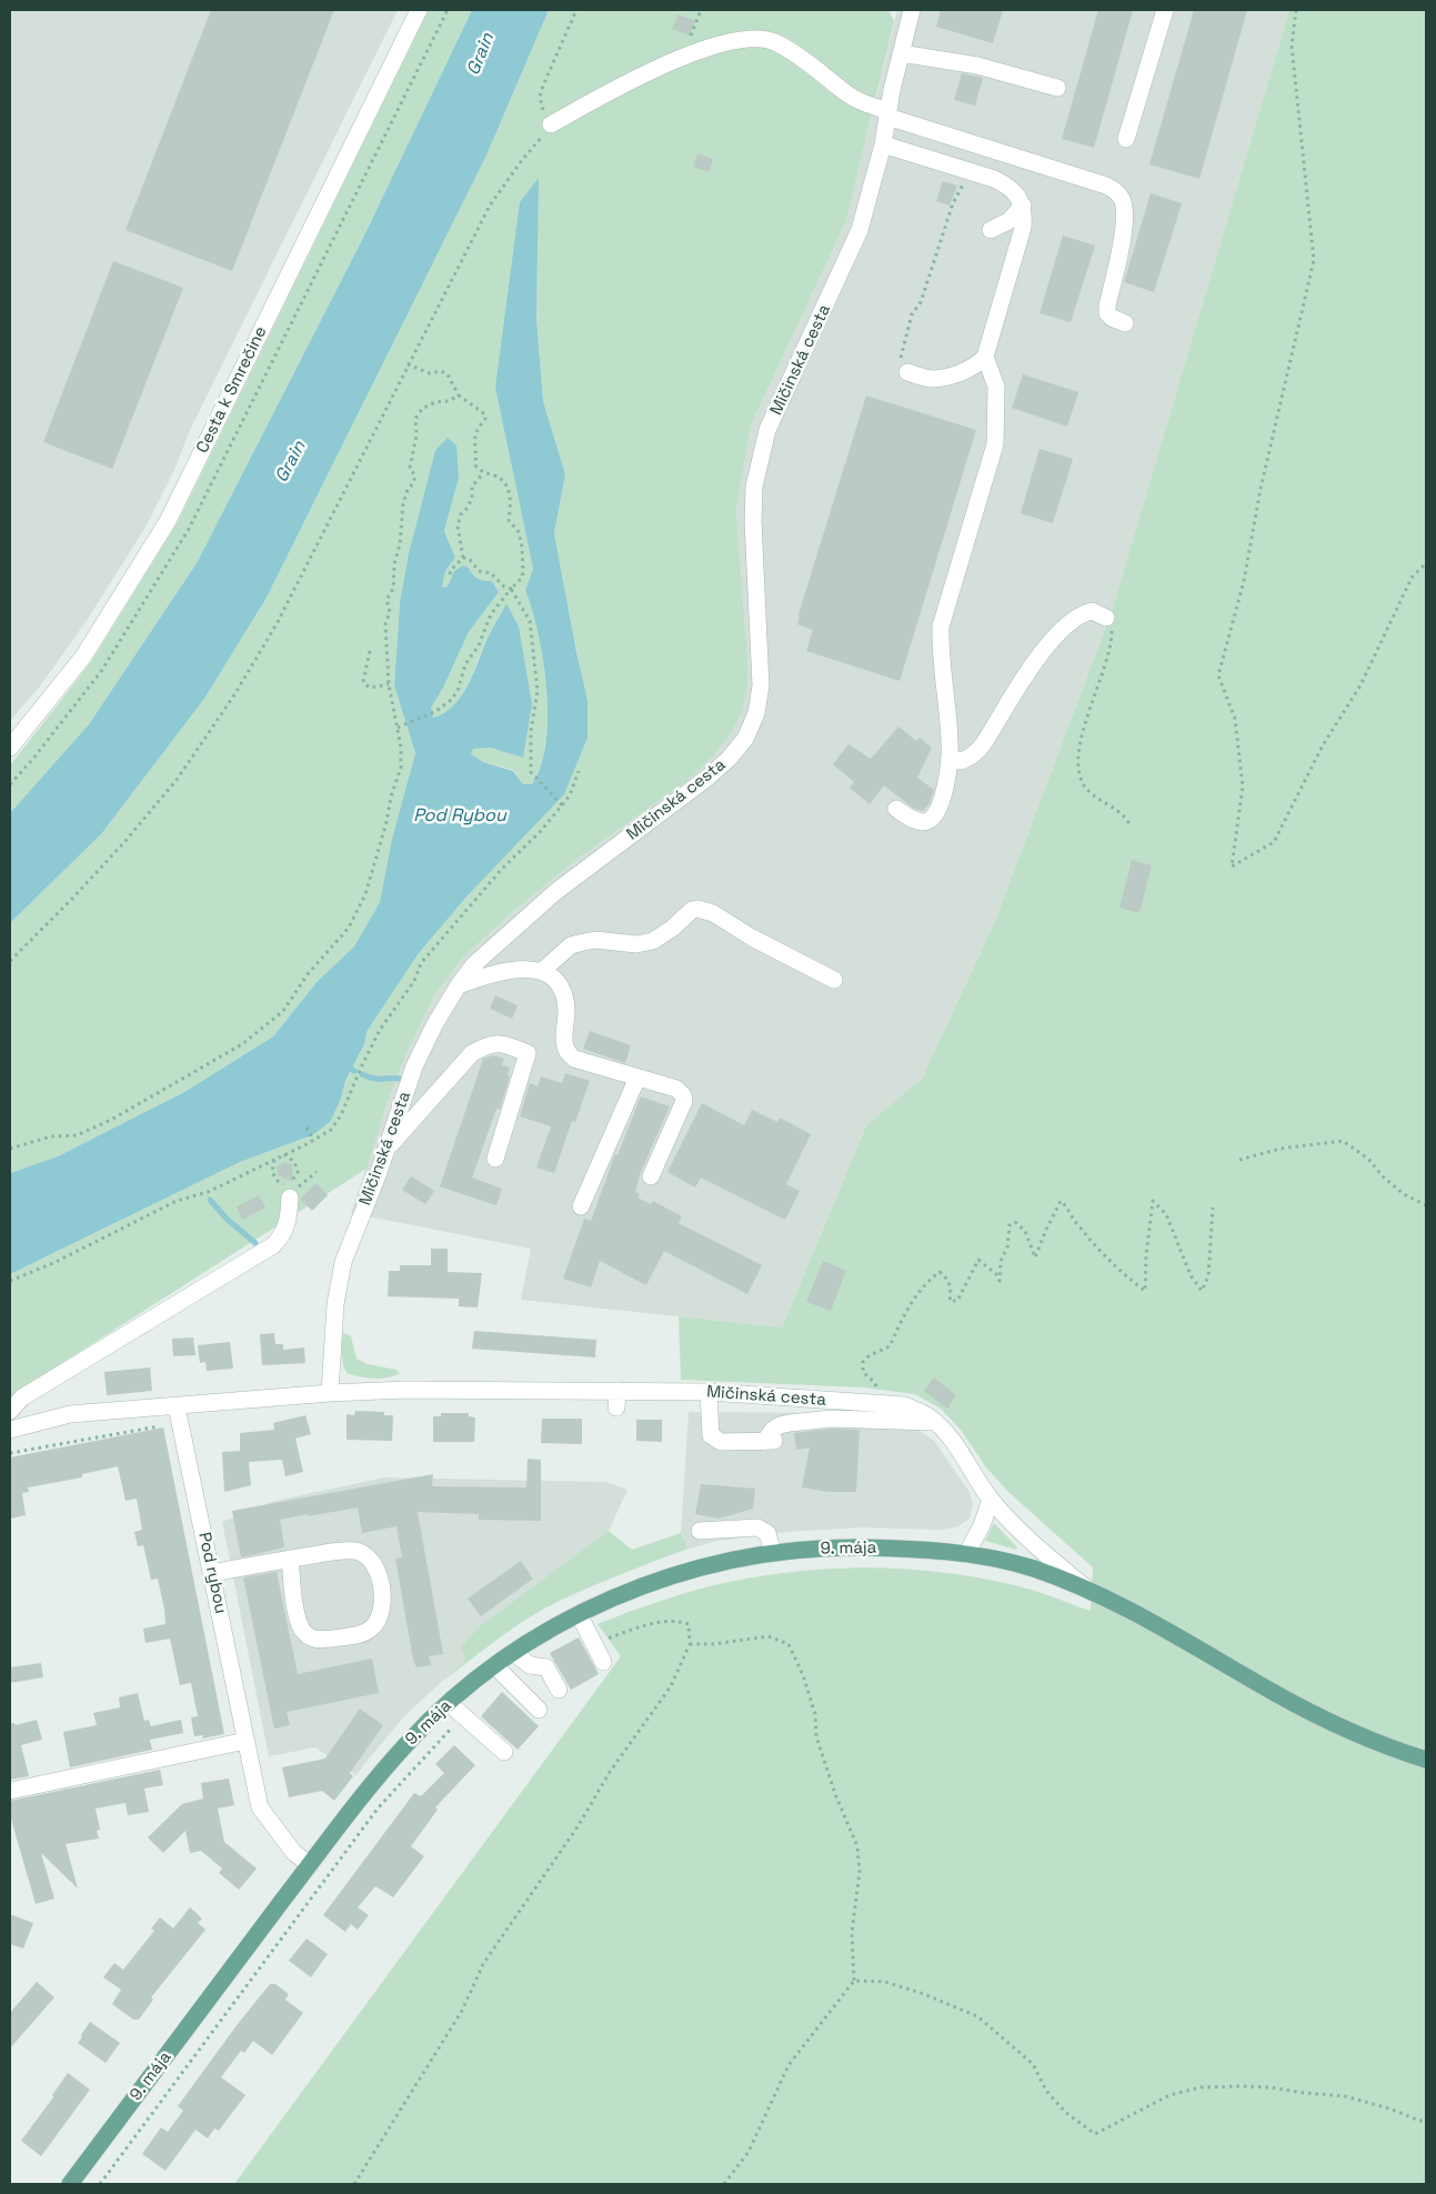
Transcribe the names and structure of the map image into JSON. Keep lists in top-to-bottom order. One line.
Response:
{"streets":{"main road":["9. mája"],"street":["Mičinská cesta","Cesta k Smrečine","Pod rybou"]},"crossings":[["Mičinská cesta","9. mája"],["Mičinská cesta","Pod rybou"],["9. mája","Pod rybou"]],"water":["Grain","Pod Rybou"]}
